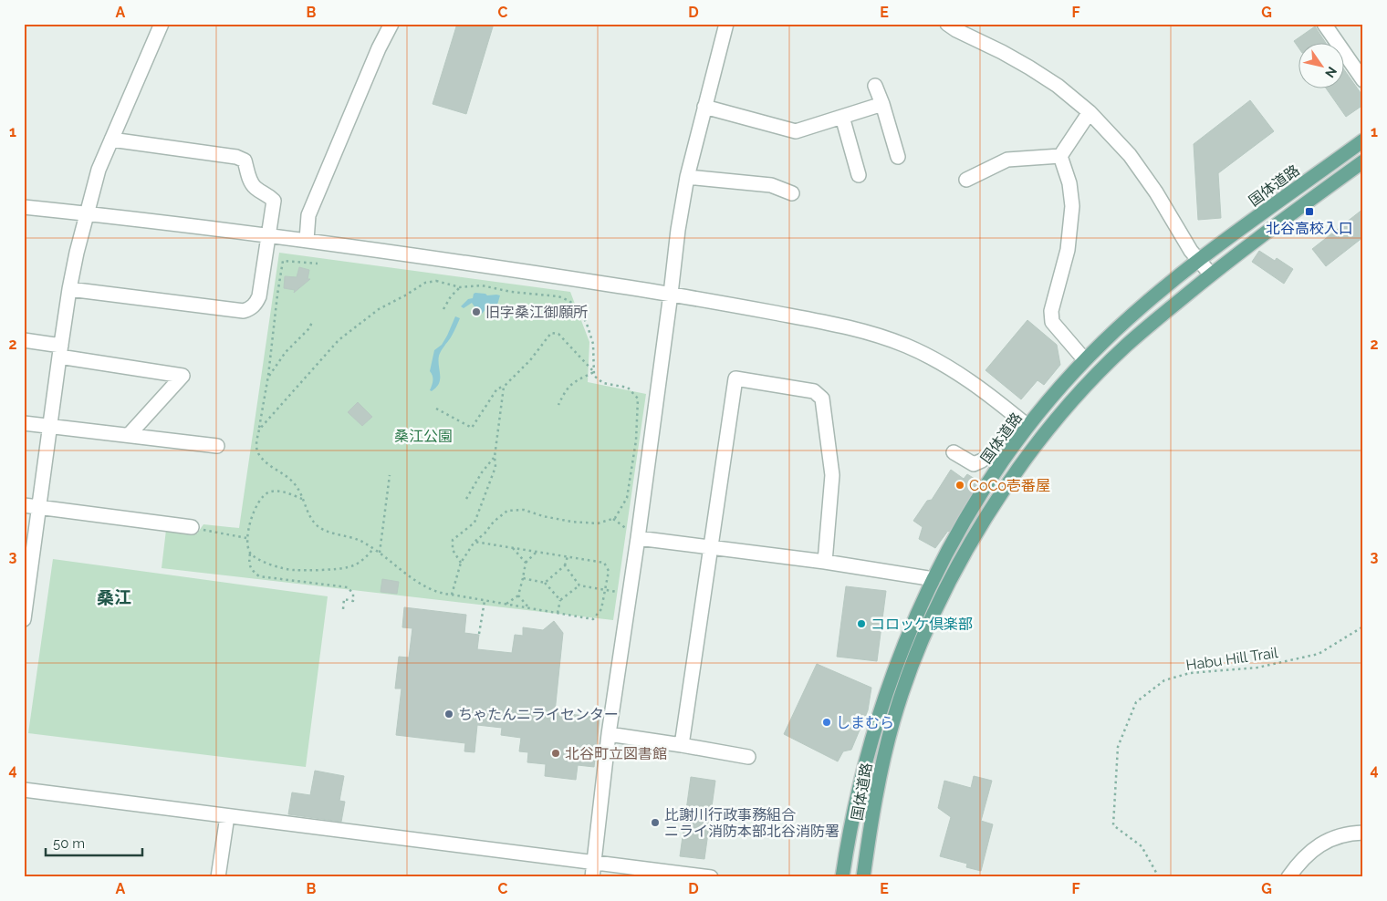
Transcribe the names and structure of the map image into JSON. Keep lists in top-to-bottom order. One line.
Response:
{"streets":{"main road":["国体道路"],"path":["Habu Hill Trail"]},"districts":["桑江"],"parks":["桑江公園"],"places":{"transit":["北谷高校入口"],"other":["旧字桑江御願所","CoCo壱番屋","コロッケ倶楽部","ちゃたんニライセンター","しまむら","北谷町立図書館","比謝川行政事務組合 ニライ消防本部北谷消防署"]},"scale_bar":"50 m","north":"bottom right","grid":{"columns":["A","B","C","D","E","F","G"],"rows":["1","2","3","4"]}}
